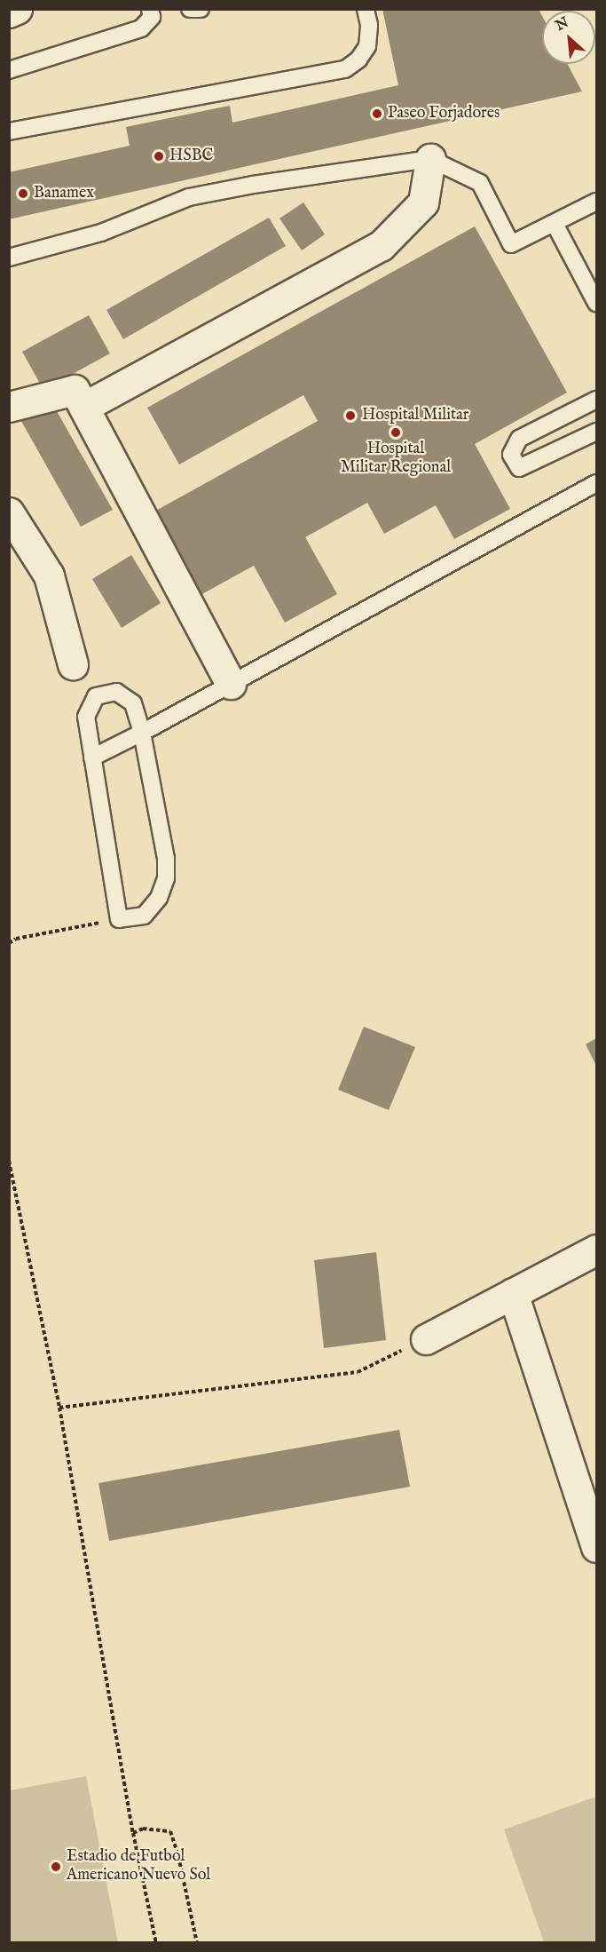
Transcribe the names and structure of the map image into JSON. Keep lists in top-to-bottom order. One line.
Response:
{"places":["Paseo Forjadores","HSBC","Banamex","Hospital Militar","Hospital Militar Regional","Estadio de Futbol Americano Nuevo Sol"],"north":"top left"}
